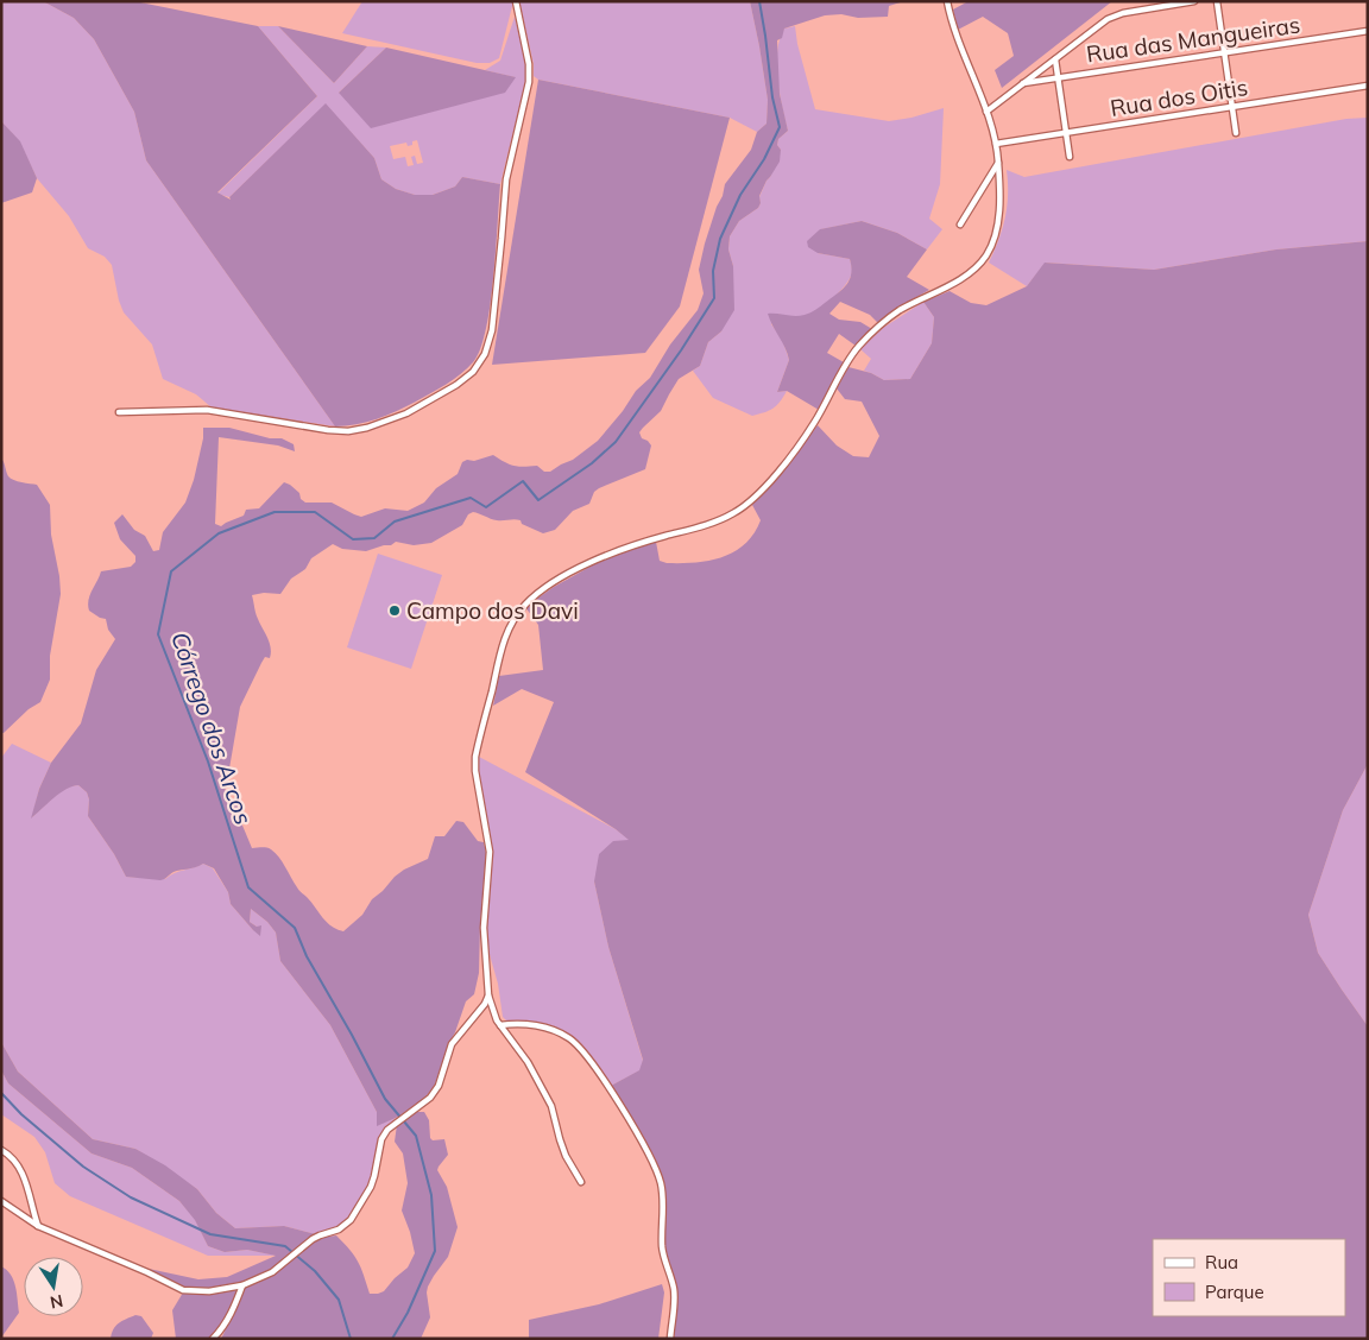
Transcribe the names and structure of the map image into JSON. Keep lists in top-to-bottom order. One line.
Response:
{"streets":{"street":["Rua das Mangueiras","Rua dos Oitis"]},"water":["Córrego dos Arcos"],"places":["Campo dos Davi"],"legend":["Rua","Parque"],"north":"bottom"}
